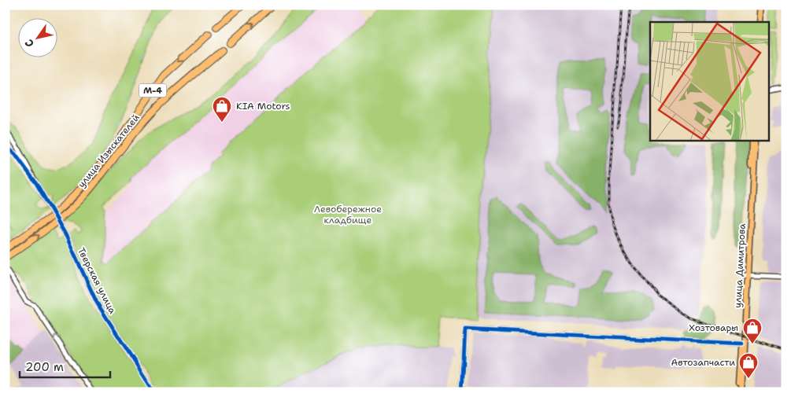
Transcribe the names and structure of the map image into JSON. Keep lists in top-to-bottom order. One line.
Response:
{"streets":{"highway":["М-4","улица Изыскателей"],"main road":["улица Димитрова"],"street":["Тверская улица"]},"parks":["Левобережное кладбище"],"places":{"shop":["KIA Motors","Хозтовары","Автозапчасти"]},"scale_bar":"200 m","north":"bottom left"}
